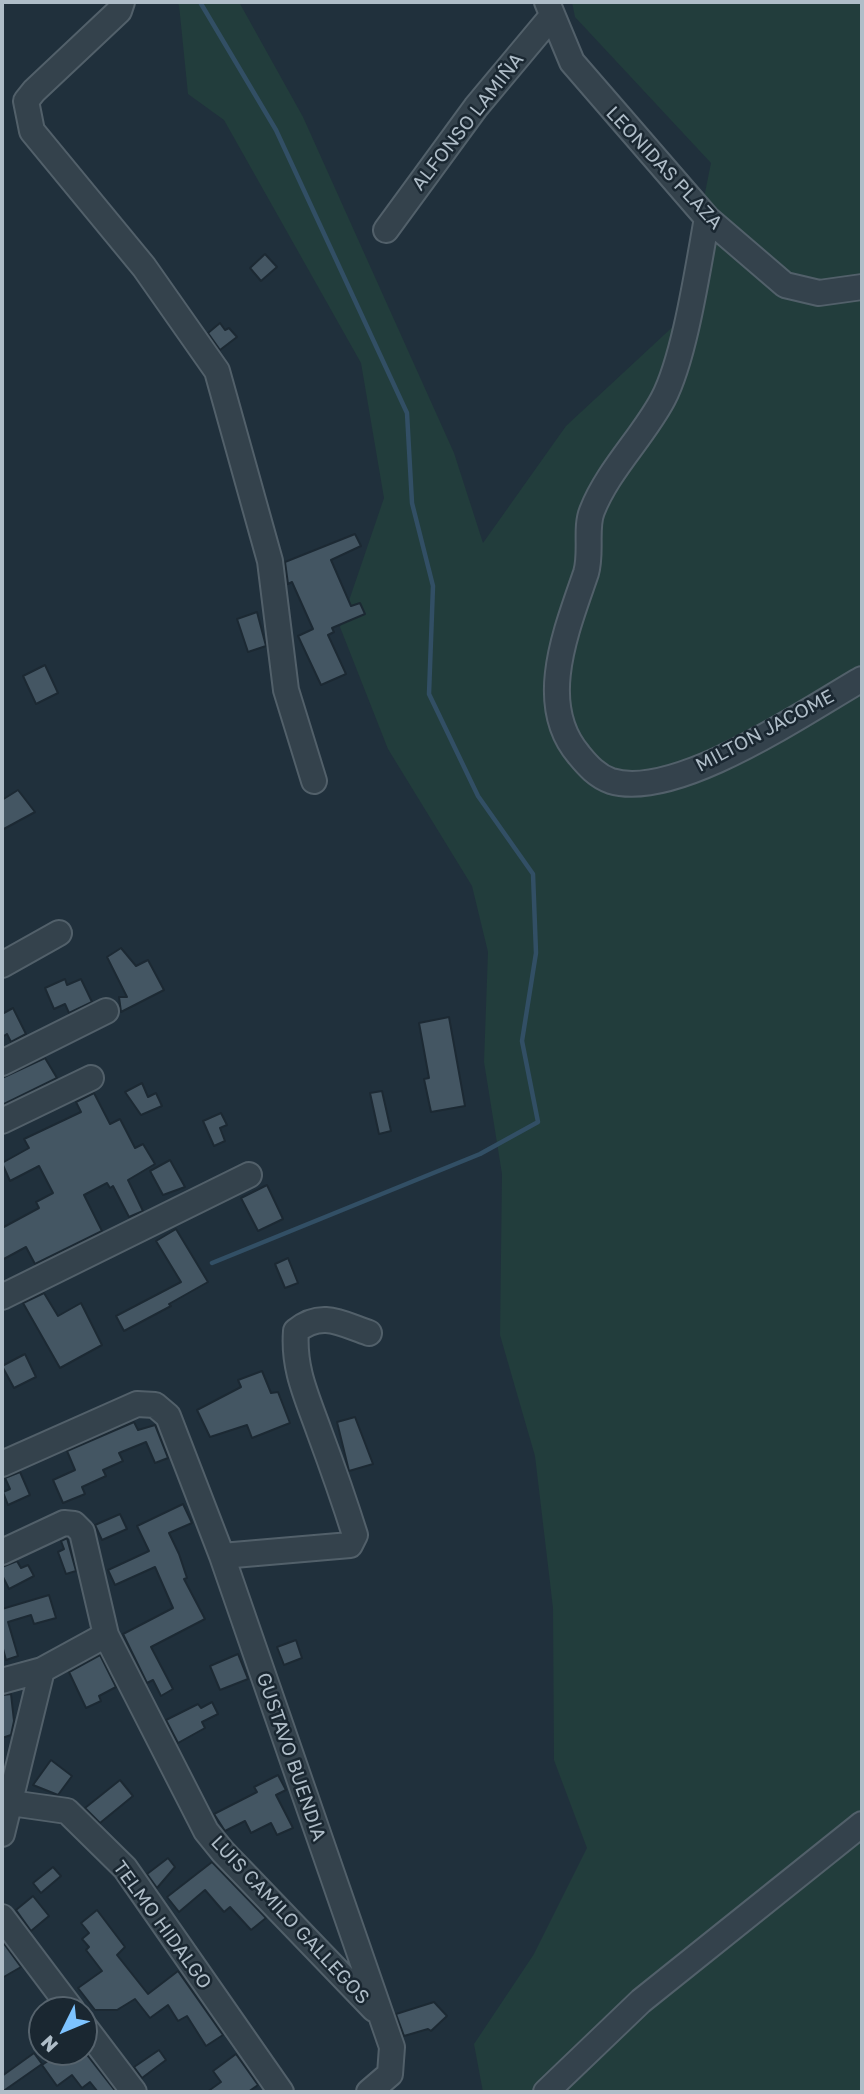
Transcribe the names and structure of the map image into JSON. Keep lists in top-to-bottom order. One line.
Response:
{"streets":{"street":["ALFONSO LAMIÑA","LEONIDAS PLAZA","MILTON JACOME","GUSTAVO BUENDIA","LUIS CAMILO GALLEGOS","TELMO HIDALGO"]},"crossings":[["ALFONSO LAMIÑA","LEONIDAS PLAZA"],["LEONIDAS PLAZA","MILTON JACOME"],["GUSTAVO BUENDIA","LUIS CAMILO GALLEGOS"]],"north":"bottom left"}
